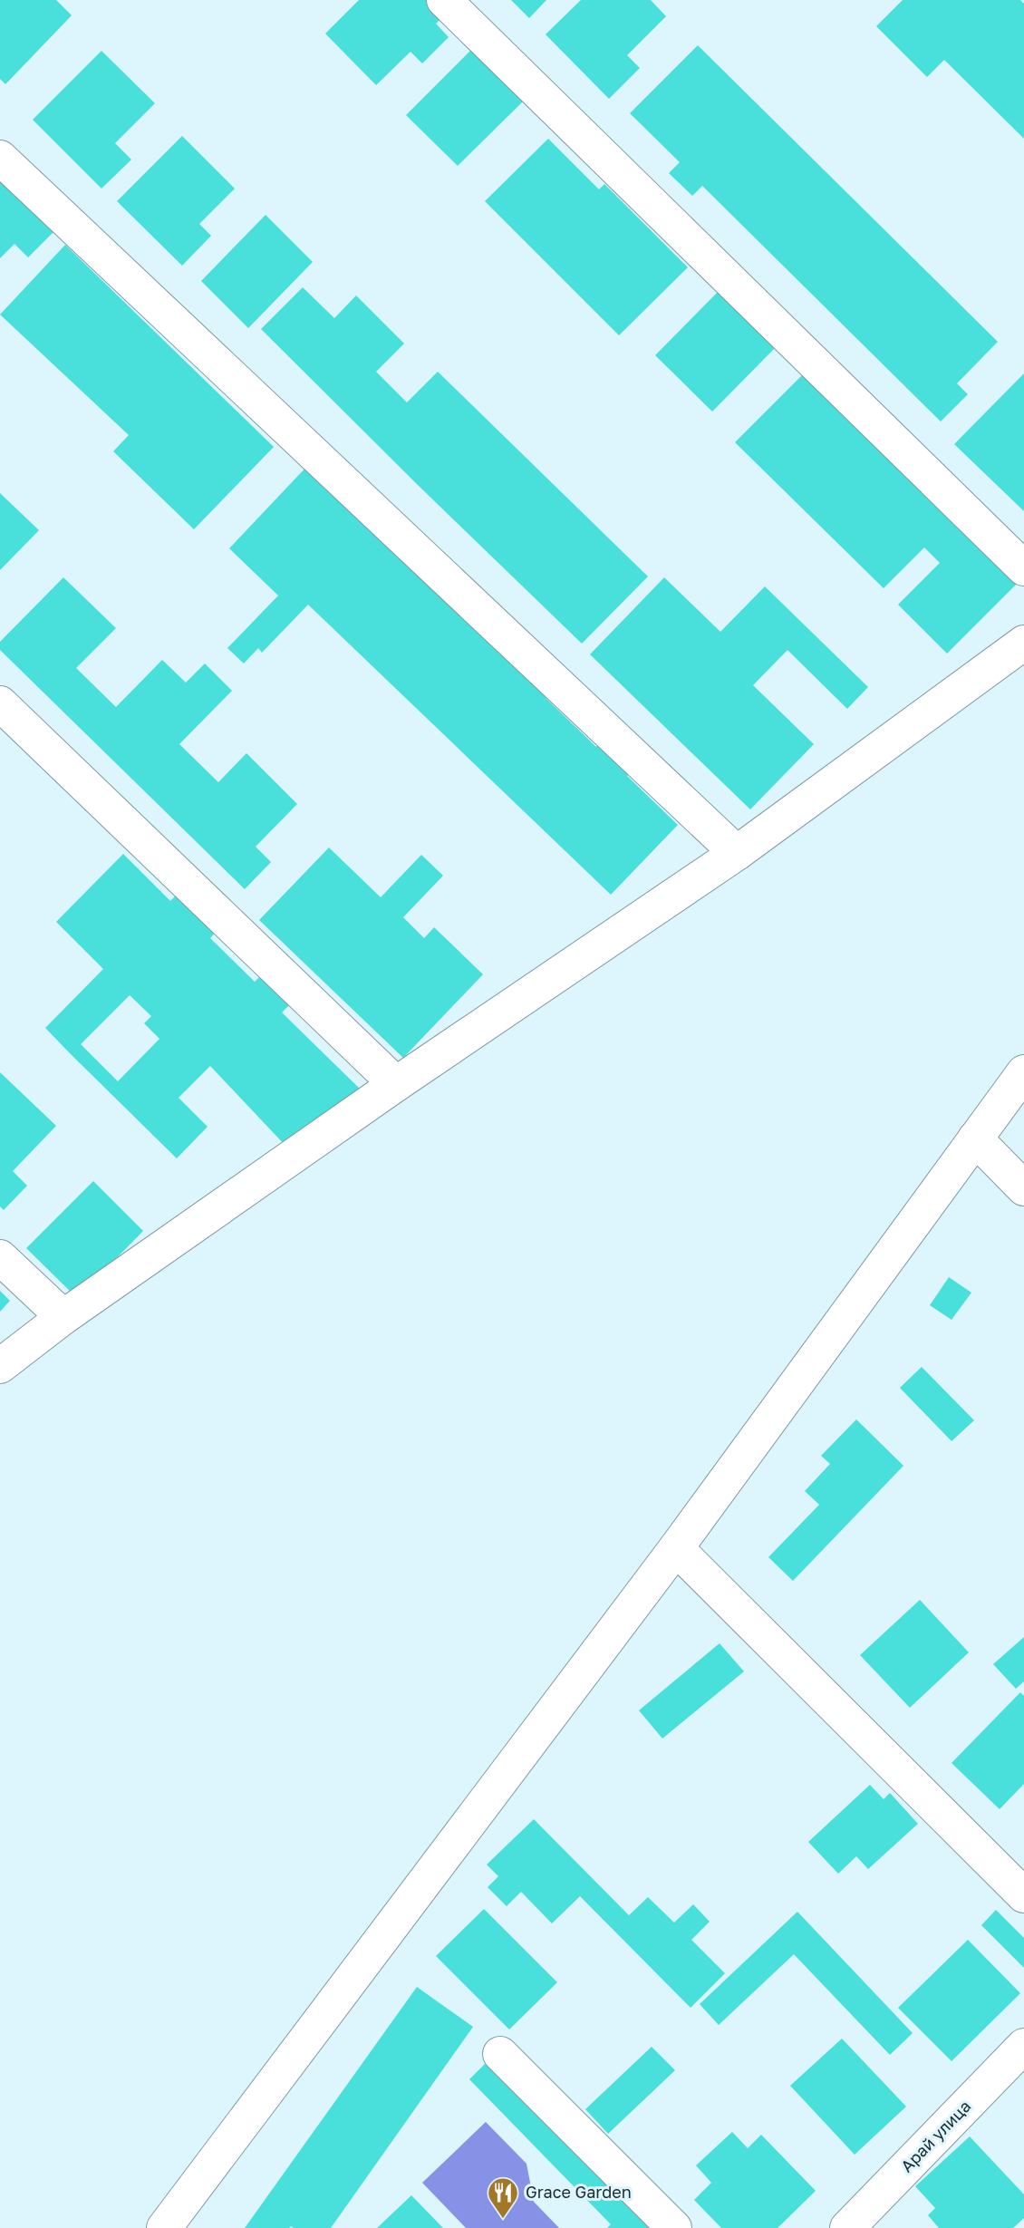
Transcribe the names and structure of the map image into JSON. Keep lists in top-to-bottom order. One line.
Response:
{"streets":{"street":["Арай улица"]},"places":{"restaurant":["Grace Garden"]}}
